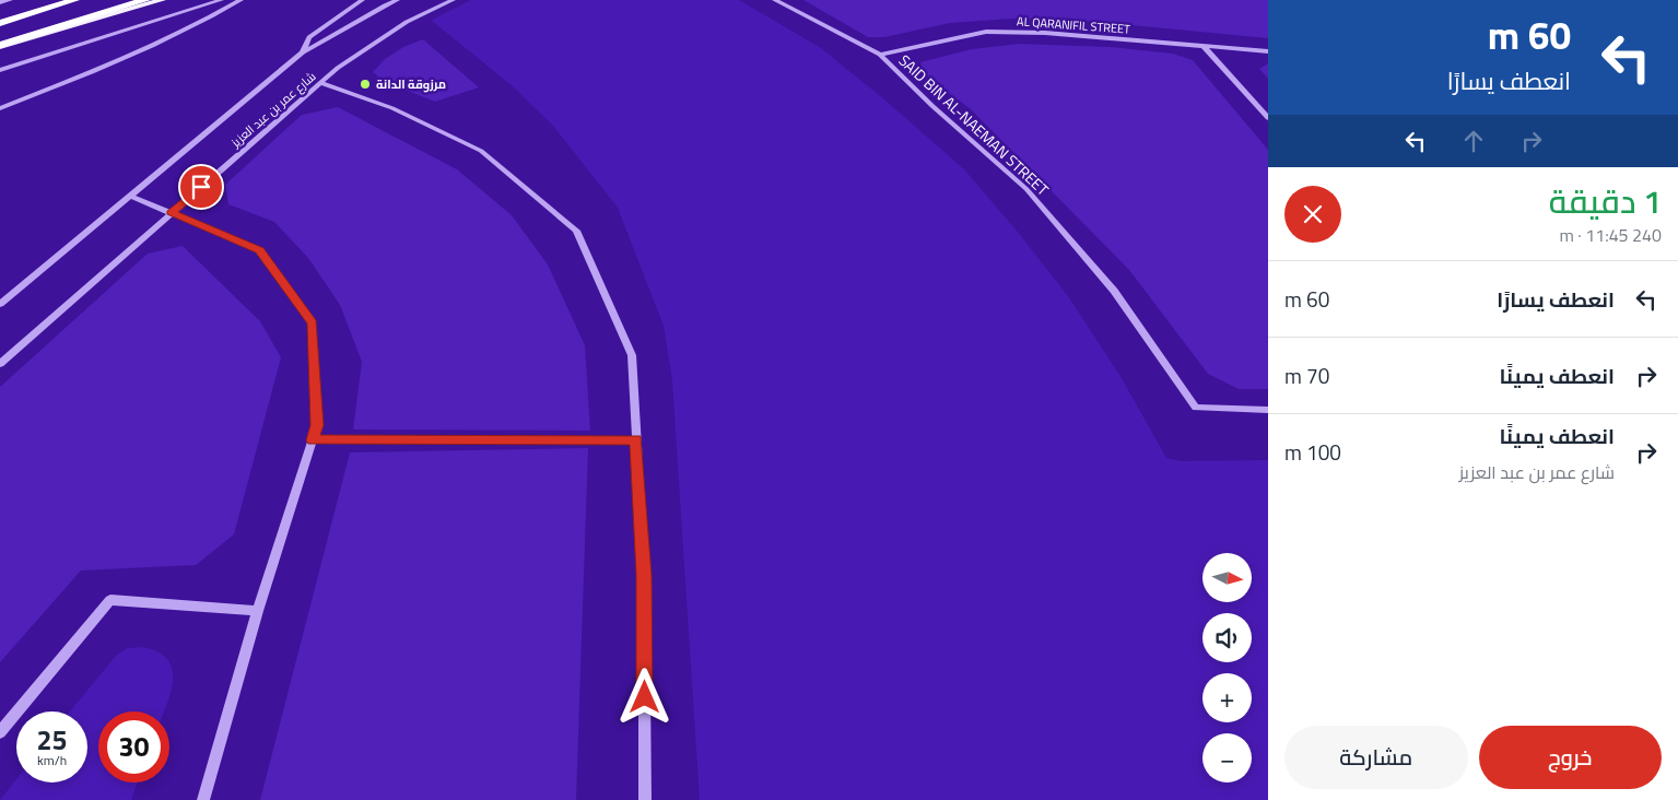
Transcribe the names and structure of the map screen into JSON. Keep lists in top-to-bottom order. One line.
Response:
{"streets":{"street":["AL QARANIFIL STREET","شارع عمر بن عبد العزيز","SAID BIN AL-NAEMAN STREET"]},"crossings":[["AL QARANIFIL STREET","SAID BIN AL-NAEMAN STREET"]],"places":["مرزوقة الدانة"],"north":"right","page":{"turn":["60 m","انعطف يسارًا"],"heading":["1 دقيقة","240 m · 11:45"],"list":[{"name":"انعطف يسارًا","value":"60 m"},{"name":"انعطف يمينًا","value":"70 m"},{"name":"انعطف يمينًا","note":"شارع عمر بن عبد العزيز","value":"100 m"}],"map_buttons":["+","−"],"speed":"25 km/h","limit":"30","buttons":["خروج","مشاركة"]}}
